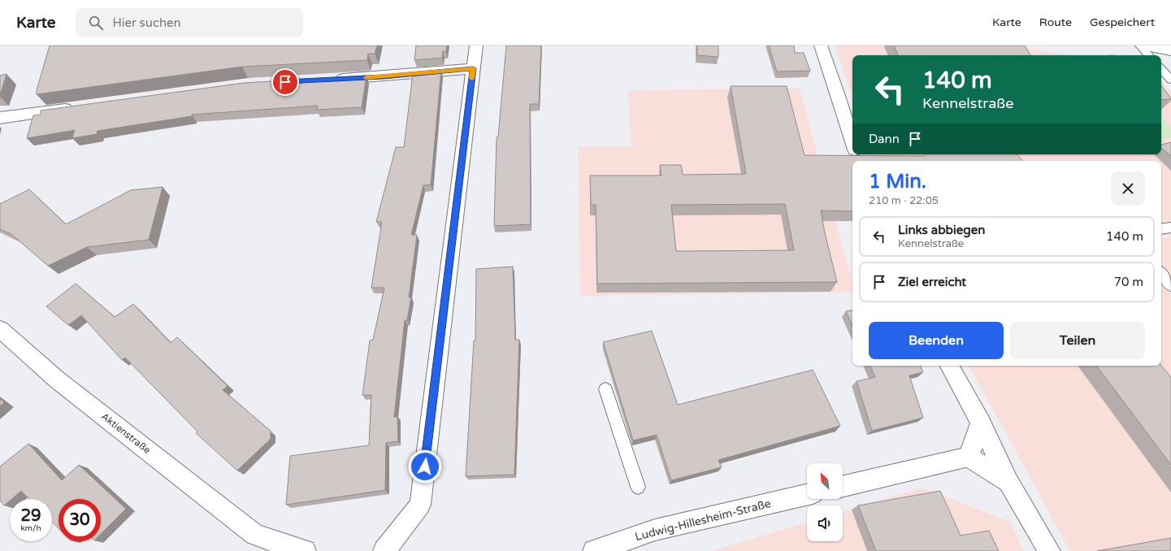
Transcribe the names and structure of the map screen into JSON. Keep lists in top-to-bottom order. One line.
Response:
{"streets":{"street":["Aktienstraße","Ludwig-Hillesheim-Straße"]},"north":"top left","page":{"header":"Karte","search":"Hier suchen","nav":["Karte","Route","Gespeichert"],"turn":["140 m","Kennelstraße"],"then":"Dann","heading":["1 Min.","210 m · 22:05"],"list":[{"name":"Links abbiegen","note":"Kennelstraße","value":"140 m"},{"name":"Ziel erreicht","value":"70 m"}],"buttons":["Beenden","Teilen"],"speed":"29 km/h","limit":"30"}}
